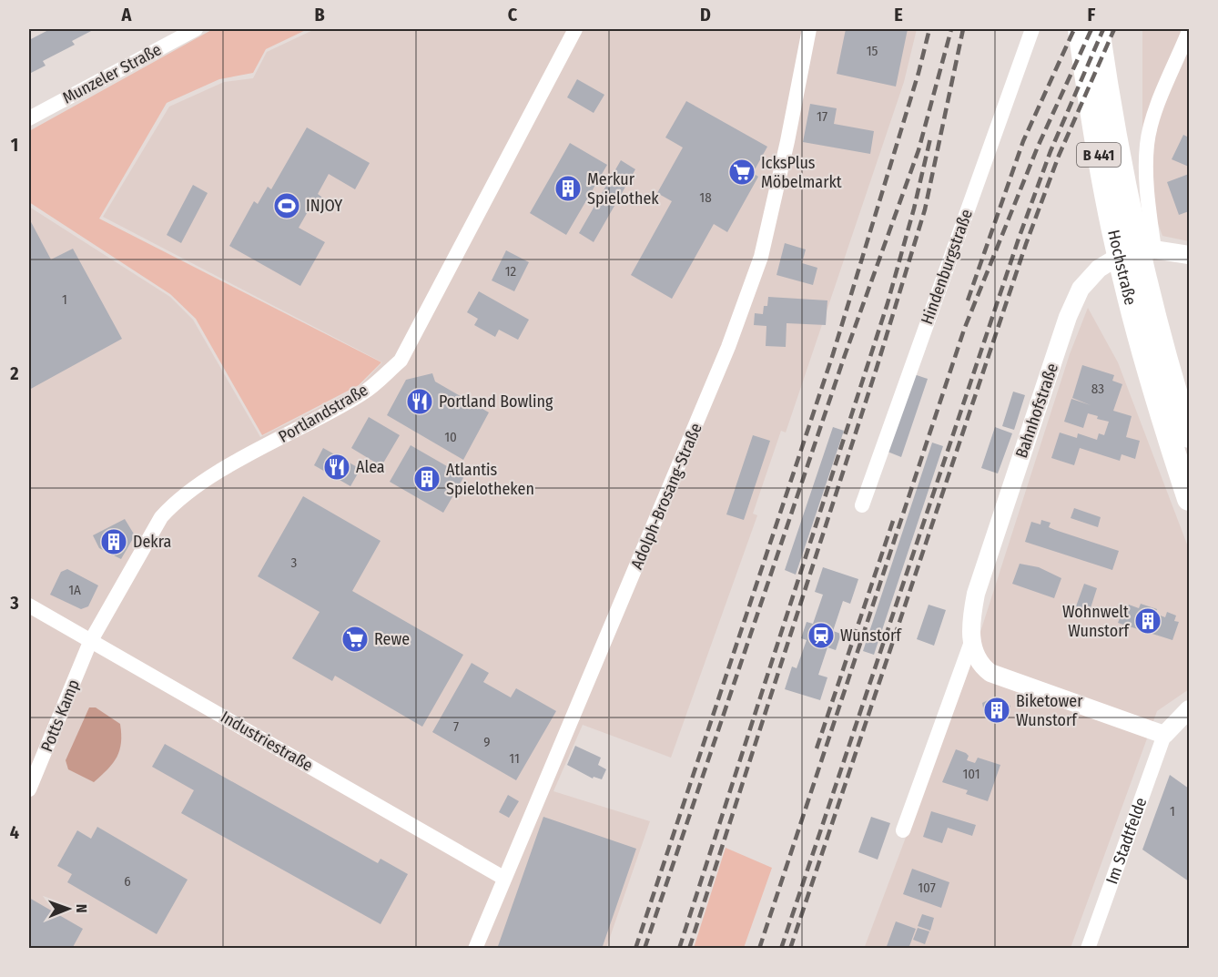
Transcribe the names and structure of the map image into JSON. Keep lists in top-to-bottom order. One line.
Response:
{"streets":{"main road":["B 441","Hochstraße"],"street":["Munzeler Straße","Hindenburgstraße","Bahnhofstraße","Portlandstraße","Adolph-Brosang-Straße","Potts Kamp","Industriestraße","Im Stadtfelde"]},"crossings":[["Portlandstraße","Potts Kamp"],["Portlandstraße","Industriestraße"],["Adolph-Brosang-Straße","Industriestraße"],["Potts Kamp","Industriestraße"]],"places":{"supermarket":["IcksPlus Möbelmarkt","Rewe"],"building":["Merkur Spielothek","Atlantis Spielotheken","Dekra","Wohnwelt Wunstorf","Biketower Wunstorf"],"sports":["INJOY"],"restaurant":["Portland Bowling","Alea"],"station":["Wunstorf"]},"house_numbers":["15","17","18","12","1","83","10","3","1A","7","9","11","101","1","6","107"],"north":"right","grid":{"columns":["A","B","C","D","E","F"],"rows":["1","2","3","4"]}}
